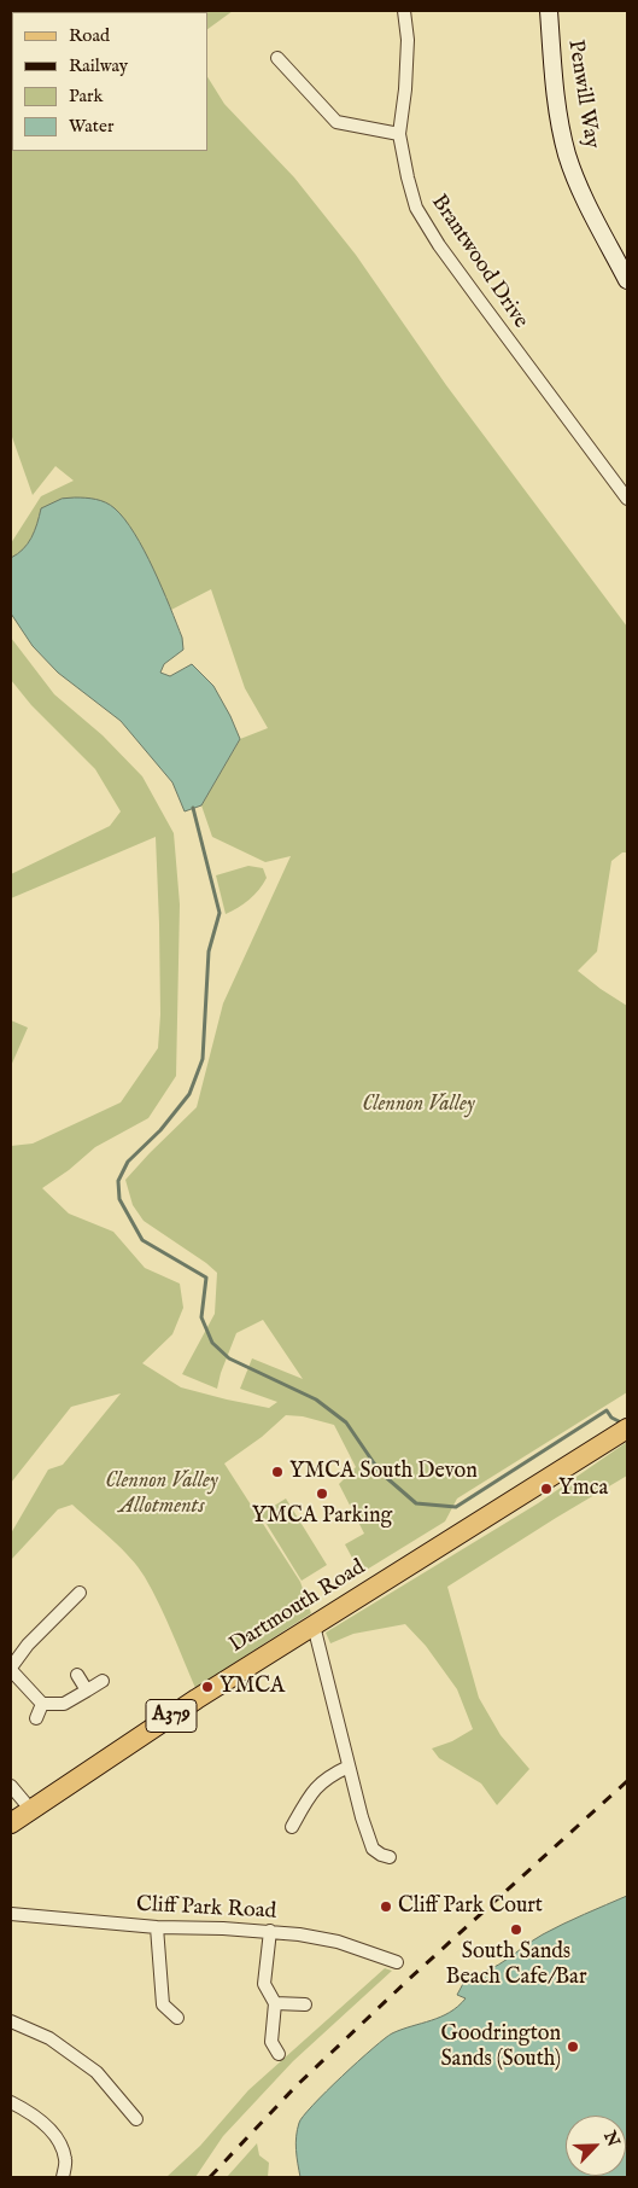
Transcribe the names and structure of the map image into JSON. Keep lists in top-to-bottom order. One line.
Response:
{"streets":{"main road":["Dartmouth Road","A379"],"street":["Penwill Way","Brantwood Drive","Cliff Park Road"]},"parks":["Clennon Valley","Clennon Valley Allotments"],"places":["YMCA South Devon","Ymca","YMCA Parking","YMCA","Cliff Park Court","South Sands Beach Cafe/Bar","Goodrington Sands (South)"],"legend":["Road","Railway","Park","Water"],"north":"top right"}
